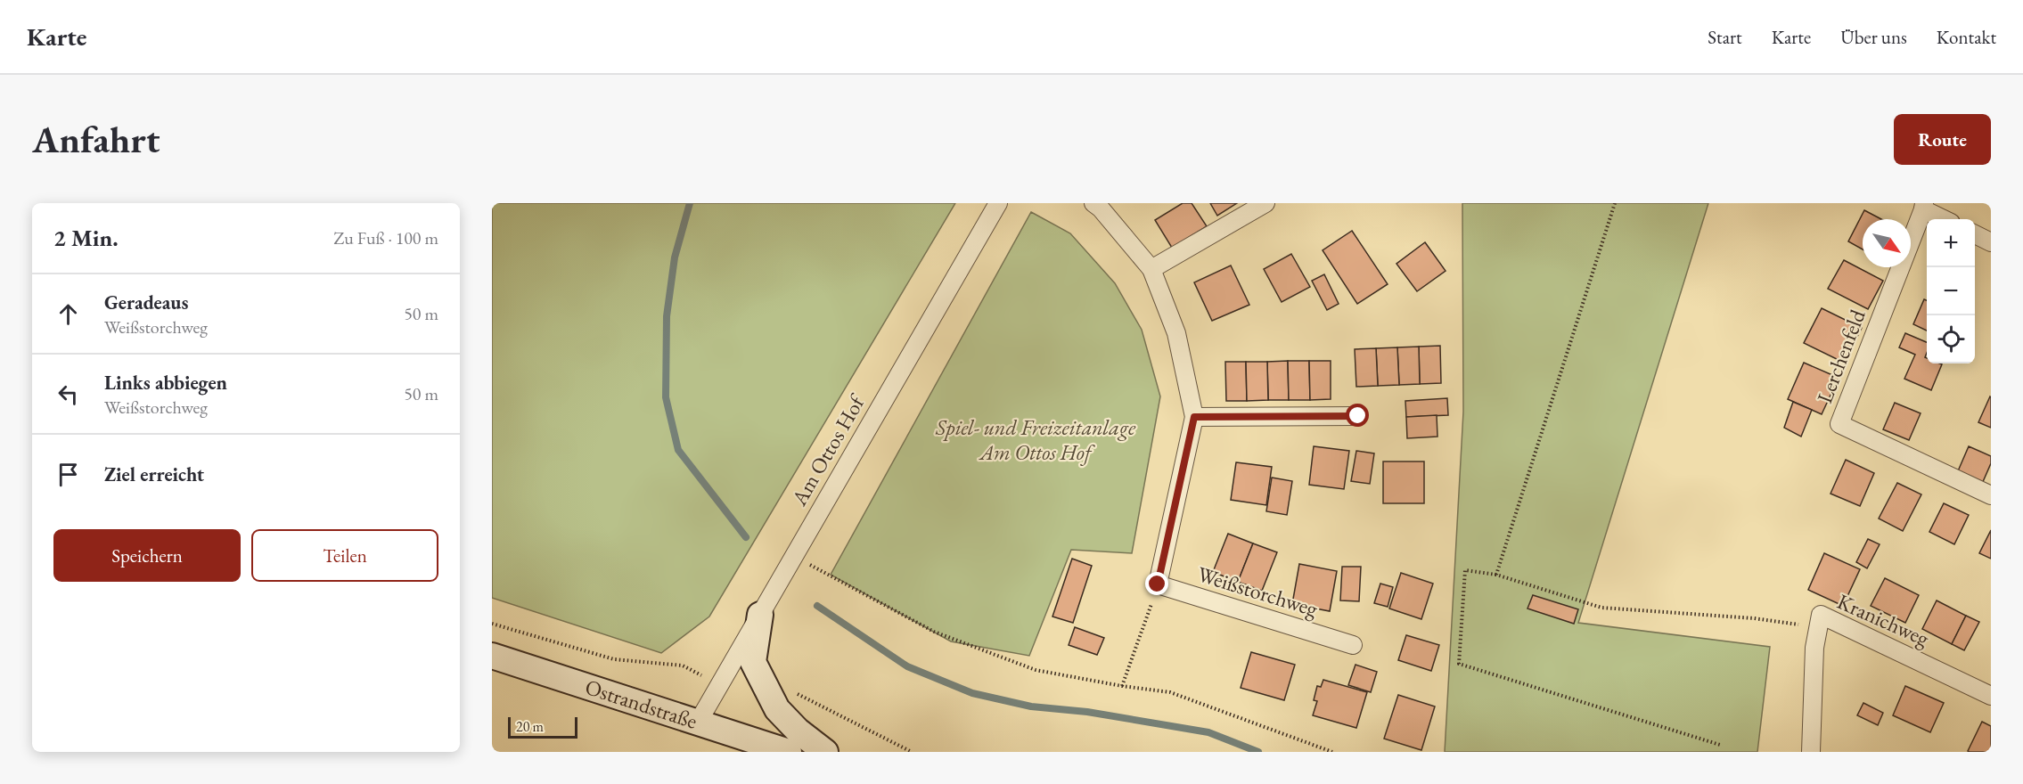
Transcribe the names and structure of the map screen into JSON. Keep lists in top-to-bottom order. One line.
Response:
{"streets":{"main road":["Ostrandstraße"],"street":["Lerchenfeld","Am Ottos Hof","Weißstorchweg","Kranichweg"]},"crossings":[["Am Ottos Hof","Ostrandstraße"]],"parks":["Spiel- und Freizeitanlage Am Ottos Hof"],"scale_bar":"20 m","north":"bottom right","page":{"header":"Karte","nav":["Start","Karte","Über uns","Kontakt"],"buttons":["Route",["Speichern","Teilen"]],"title":"Anfahrt","heading":["2 Min.","Zu Fuß · 100 m"],"map_buttons":["+","−"],"list":[["Geradeaus","Weißstorchweg","50 m"],["Links abbiegen","Weißstorchweg","50 m"],"Ziel erreicht"],"scale":"20 m"}}
